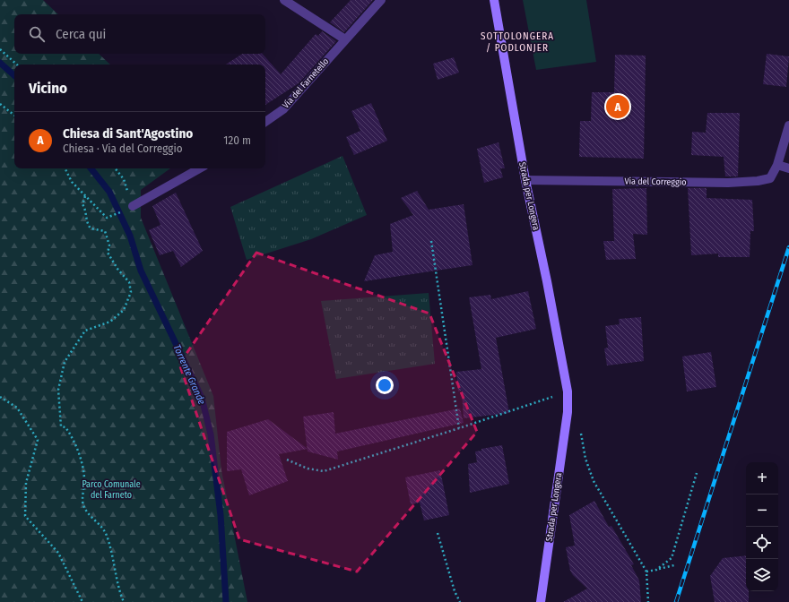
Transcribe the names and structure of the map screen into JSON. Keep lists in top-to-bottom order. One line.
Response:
{"streets":{"street":["Via del Farnetello","Via del Correggio","Strada per Longera"]},"crossings":[["Via del Correggio","Strada per Longera"]],"districts":["SOTTOLONGERA / PODLONJER"],"water":["Torrente Grande"],"parks":["Parco Comunale del Farneto"],"page":{"search":"Cerca qui","heading":"Vicino","pins":"A","list":[{"mark":"A","name":"Chiesa di Sant'Agostino","note":"Chiesa · Via del Correggio","value":"120 m"}],"map_buttons":["+","−"]}}
